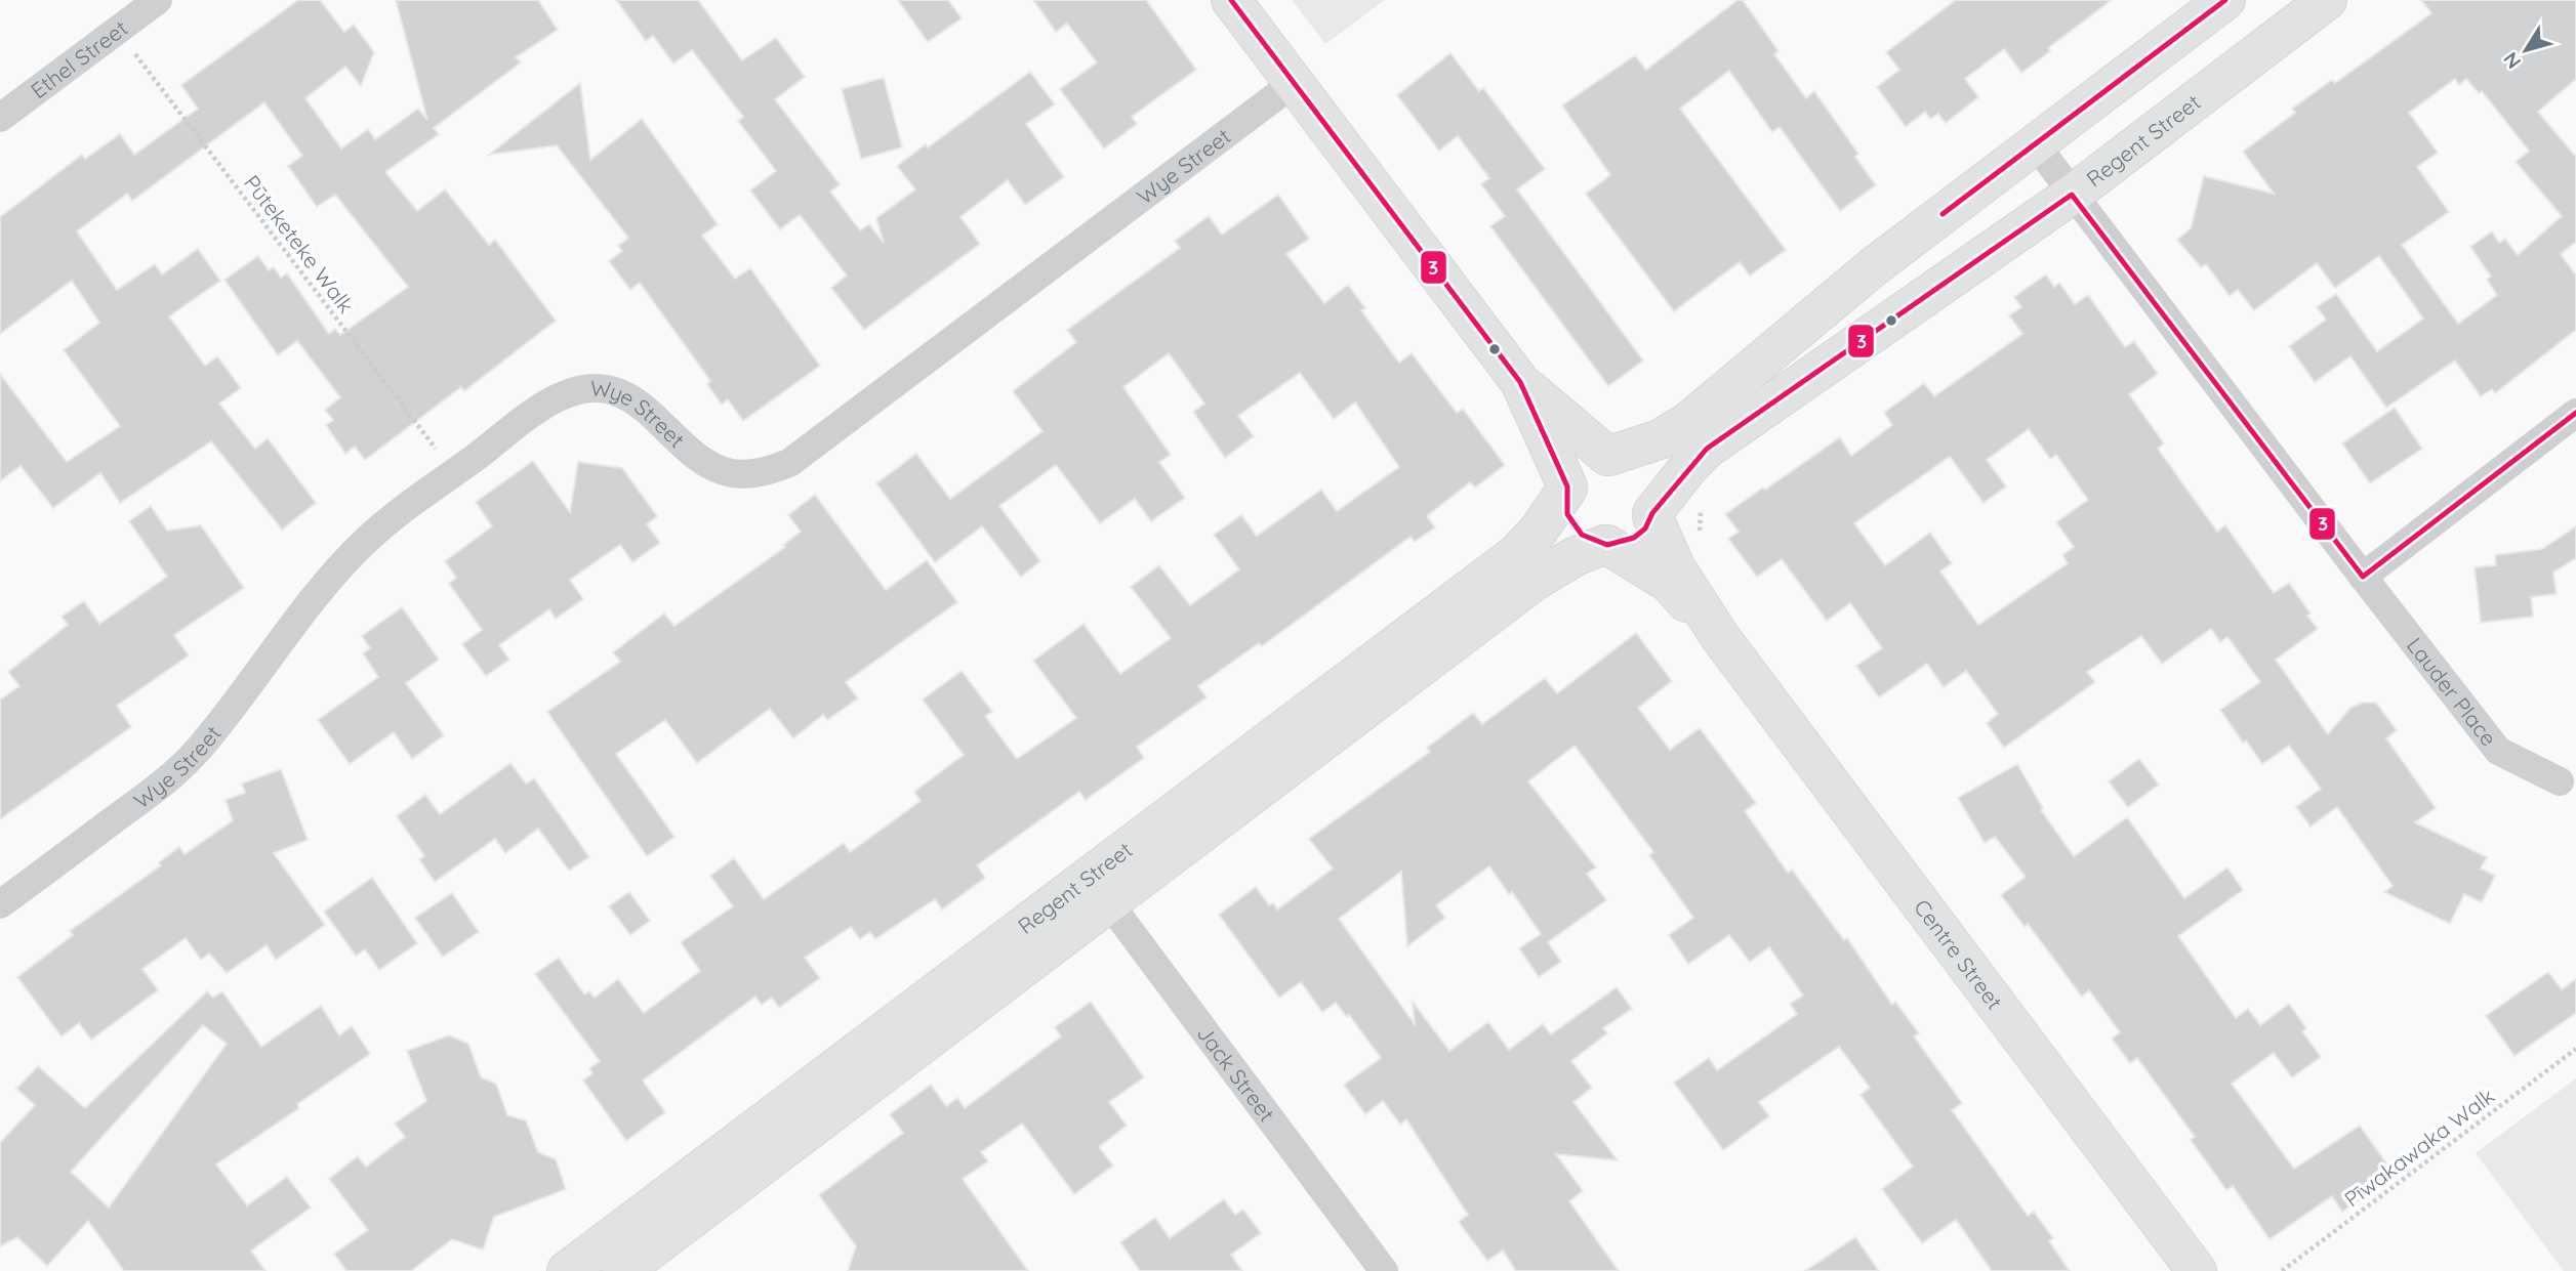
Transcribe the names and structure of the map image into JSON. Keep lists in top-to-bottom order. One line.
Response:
{"streets":{"street":["Ethel Street","Regent Street","Wye Street","Lauder Place","Centre Street","Jack Street"],"path":["Pūteketeke Walk","Pīwakawaka Walk"]},"crossings":[["Regent Street","Lauder Place"],["Regent Street","Centre Street"],["Regent Street","Jack Street"]],"lines":["transit line 3"],"north":"bottom left"}
